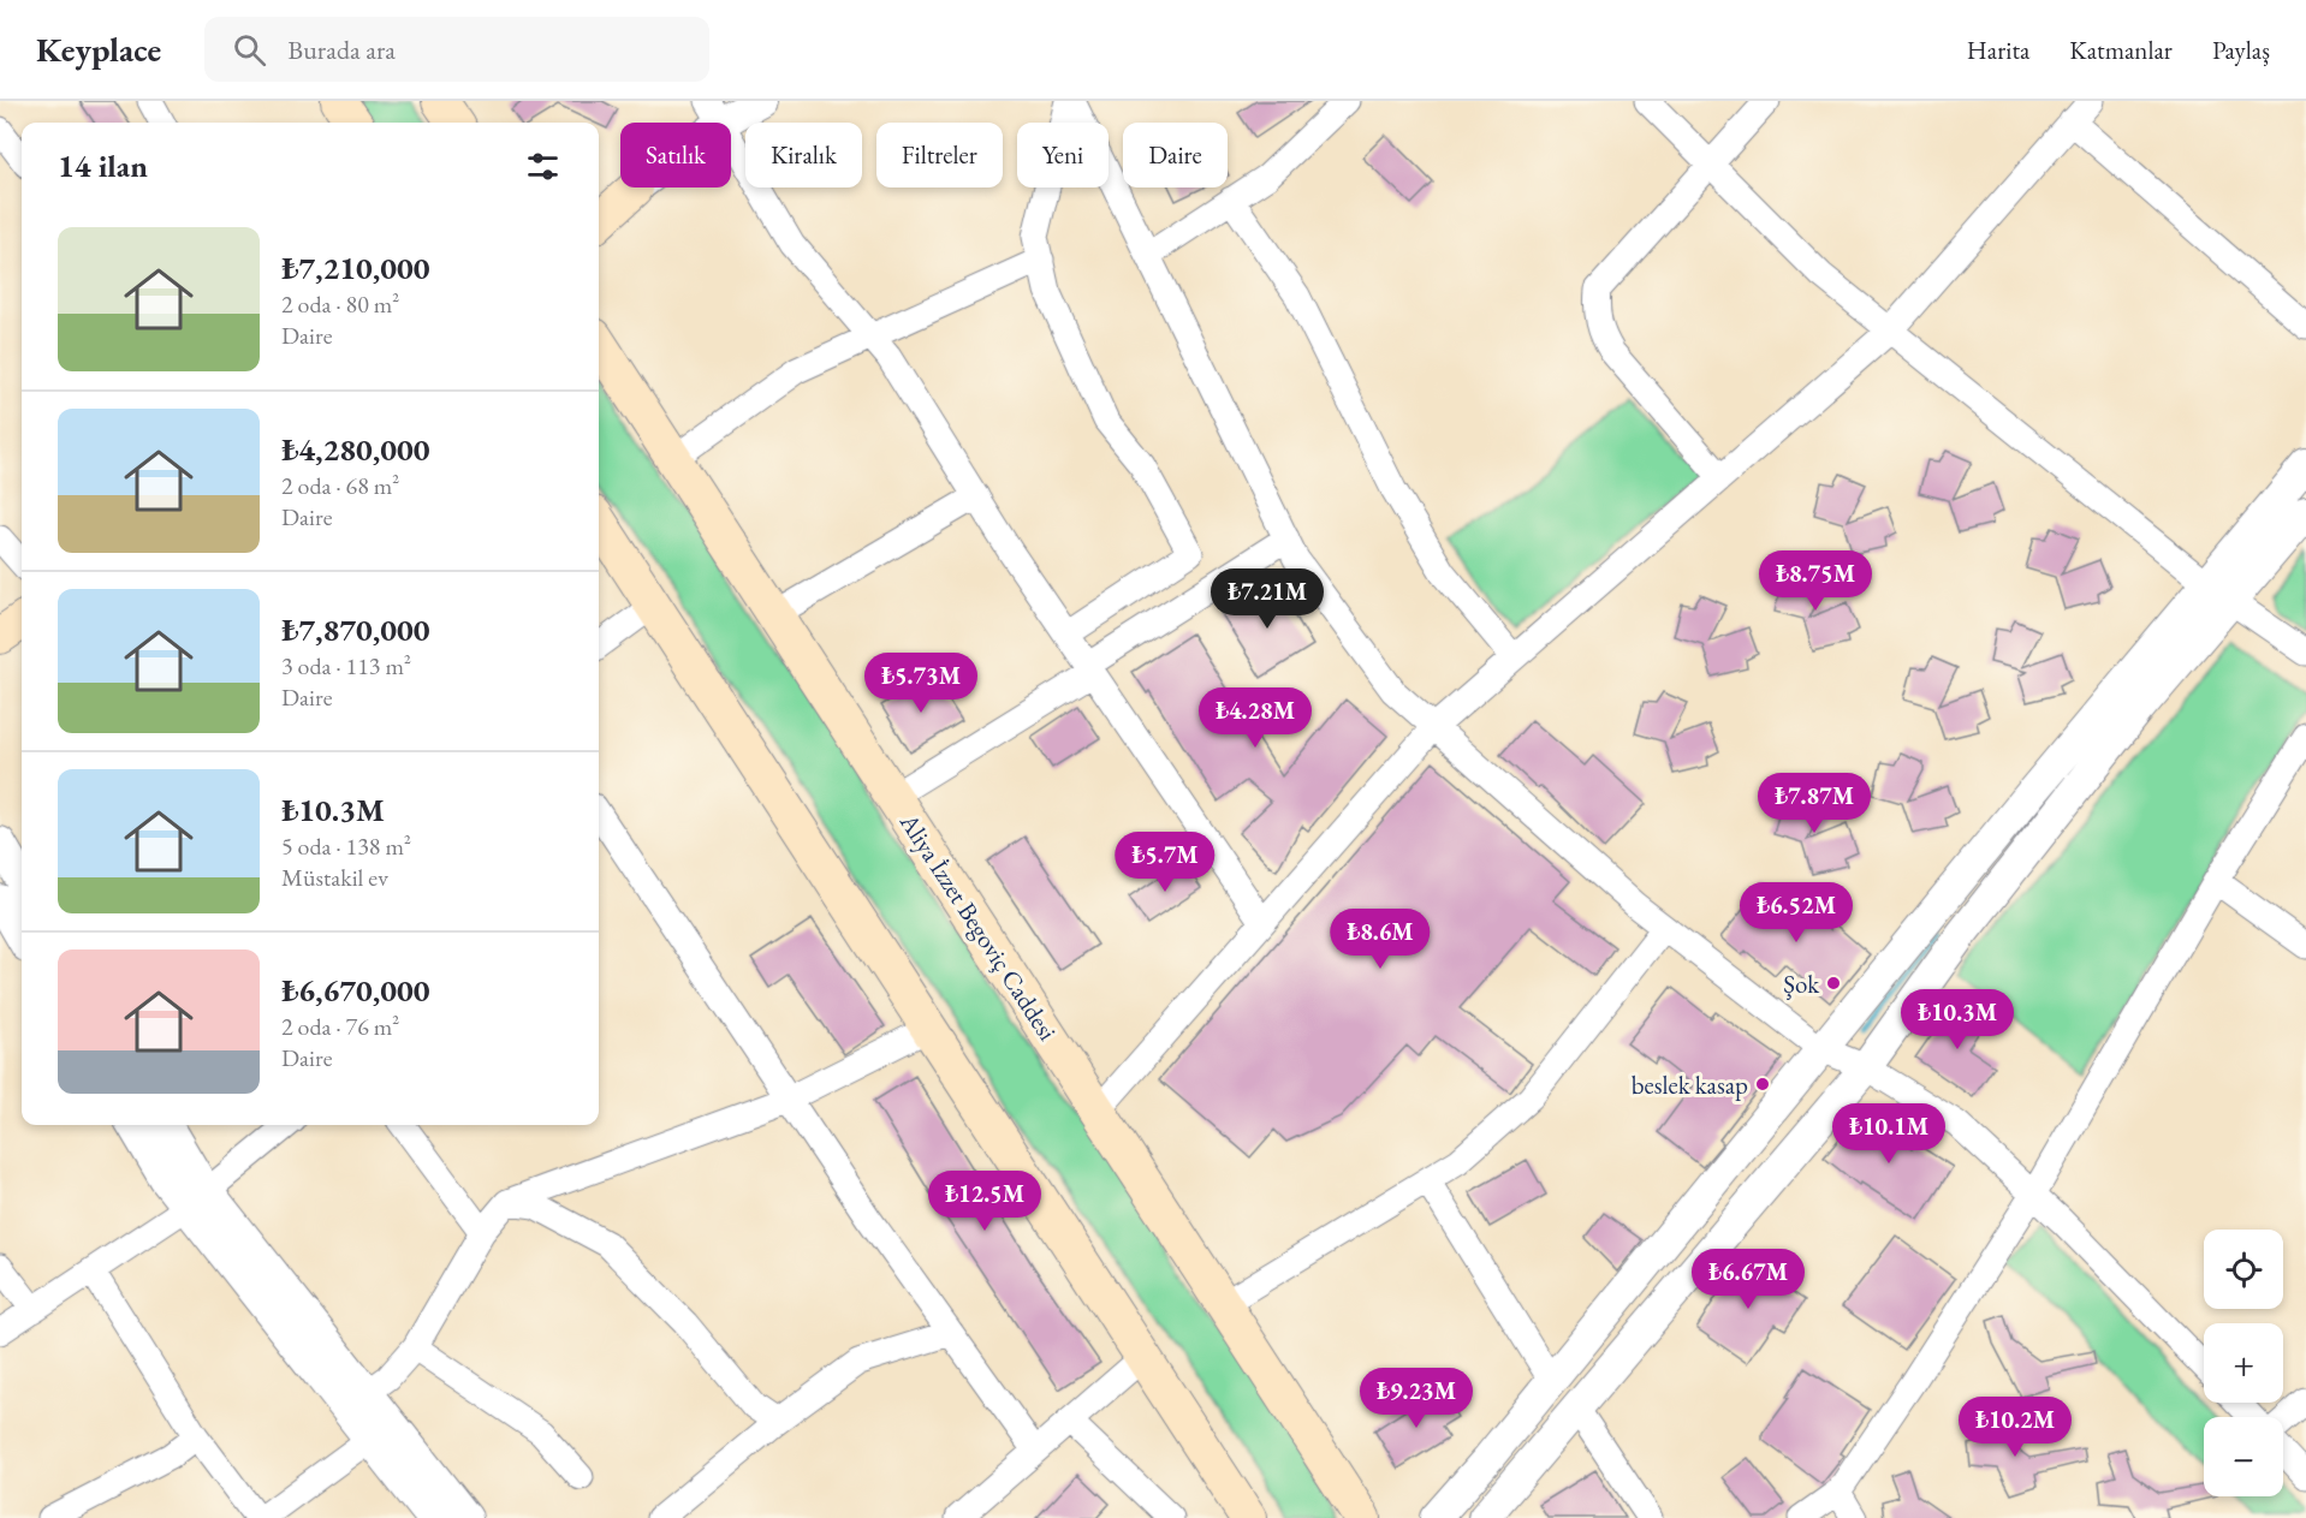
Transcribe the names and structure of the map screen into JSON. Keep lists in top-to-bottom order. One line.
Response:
{"streets":{"main road":["Aliya İzzet Begoviç Caddesi"]},"places":["Şok","beslek kasap"],"page":{"header":"Keyplace","search":"Burada ara","nav":["Harita","Katmanlar","Paylaş"],"chip":["Satılık","Kiralık","Filtreler","Yeni","Daire"],"heading":"14 ilan","list":[{"name":"₺7,210,000","note":"2 oda · 80 m² · Daire"},{"name":"₺4,280,000","note":"2 oda · 68 m² · Daire"},{"name":"₺7,870,000","note":"3 oda · 113 m² · Daire"},{"name":"₺10.3M","note":"5 oda · 138 m² · Müstakil ev"},{"name":"₺6,670,000","note":"2 oda · 76 m² · Daire"}],"price":["₺8.75M","₺7.21M","₺5.73M","₺4.28M","₺7.87M","₺5.7M","₺6.52M","₺8.6M","₺10.3M","₺10.1M","₺12.5M","₺6.67M","₺9.23M","₺10.2M"],"map_buttons":["+","−"]}}
